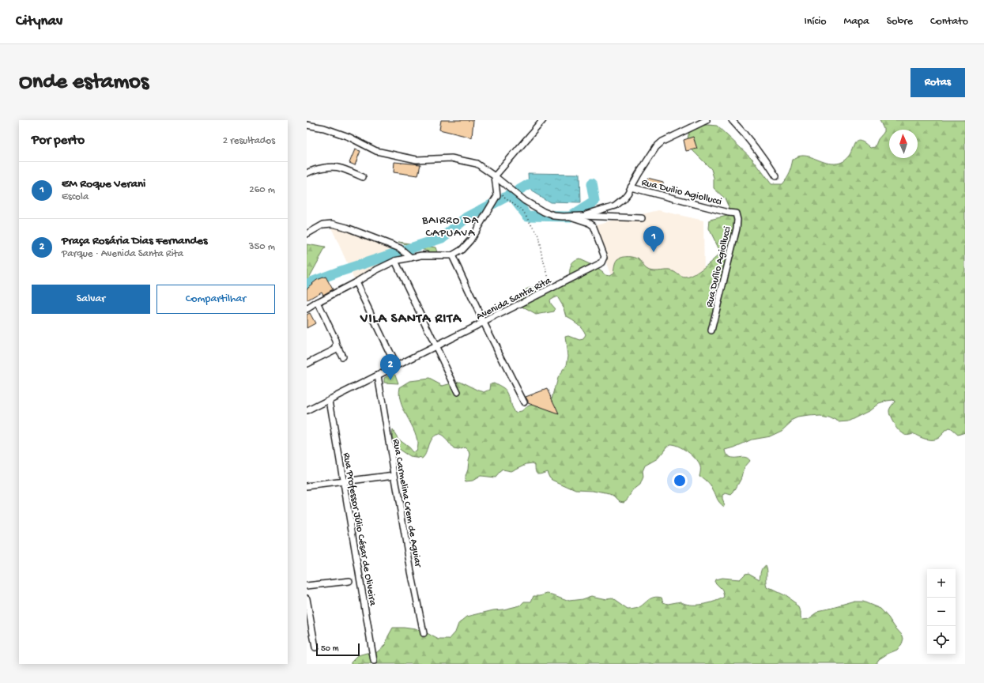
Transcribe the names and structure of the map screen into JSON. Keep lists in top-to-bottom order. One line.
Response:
{"streets":{"street":["Rua Duilio Agiollucci","Rua Duílio Agiollucci","Avenida Santa Rita","Rua Carmelina Crem de Aguiar","Rua Professor Júlio César de Oliveira"]},"crossings":[["Rua Duilio Agiollucci","Rua Duílio Agiollucci"],["Avenida Santa Rita","Rua Carmelina Crem de Aguiar"],["Avenida Santa Rita","Rua Professor Júlio César de Oliveira"]],"districts":["BAIRRO DA CAPUAVA","VILA SANTA RITA"],"scale_bar":"50 m","north":"top","page":{"header":"Citynav","nav":["Início","Mapa","Sobre","Contato"],"buttons":["Rotas",["Salvar","Compartilhar"]],"title":"Onde estamos","heading":["Por perto","2 resultados"],"list":[{"mark":"1","name":"EM Roque Verani","note":"Escola","value":"260 m"},{"mark":"2","name":"Praça Rosária Dias Fernandes","note":"Parque · Avenida Santa Rita","value":"350 m"}],"pins":["1","2"],"map_buttons":["+","−"],"scale":"50 m"}}
